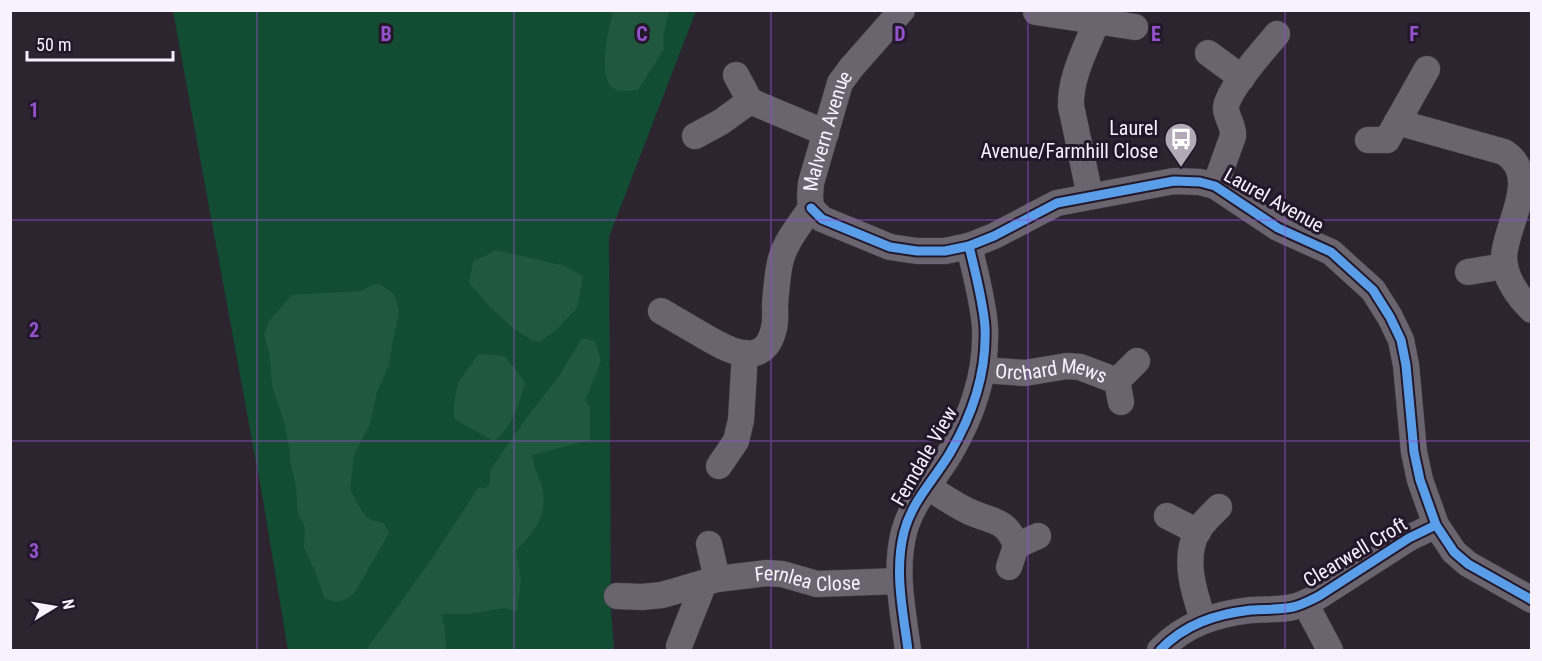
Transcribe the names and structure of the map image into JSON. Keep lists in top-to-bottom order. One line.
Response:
{"streets":{"street":["Malvern Avenue","Laurel Avenue","Orchard Mews","Ferndale View","Clearwell Croft","Fernlea Close"]},"crossings":[["Malvern Avenue","Laurel Avenue"],["Laurel Avenue","Ferndale View"],["Laurel Avenue","Clearwell Croft"],["Orchard Mews","Ferndale View"],["Ferndale View","Fernlea Close"]],"places":{"bus stop":["Laurel Avenue/Farmhill Close"]},"scale_bar":"50 m","north":"right","grid":{"columns":["B","C","D","E","F"],"rows":["1","2","3"]}}
